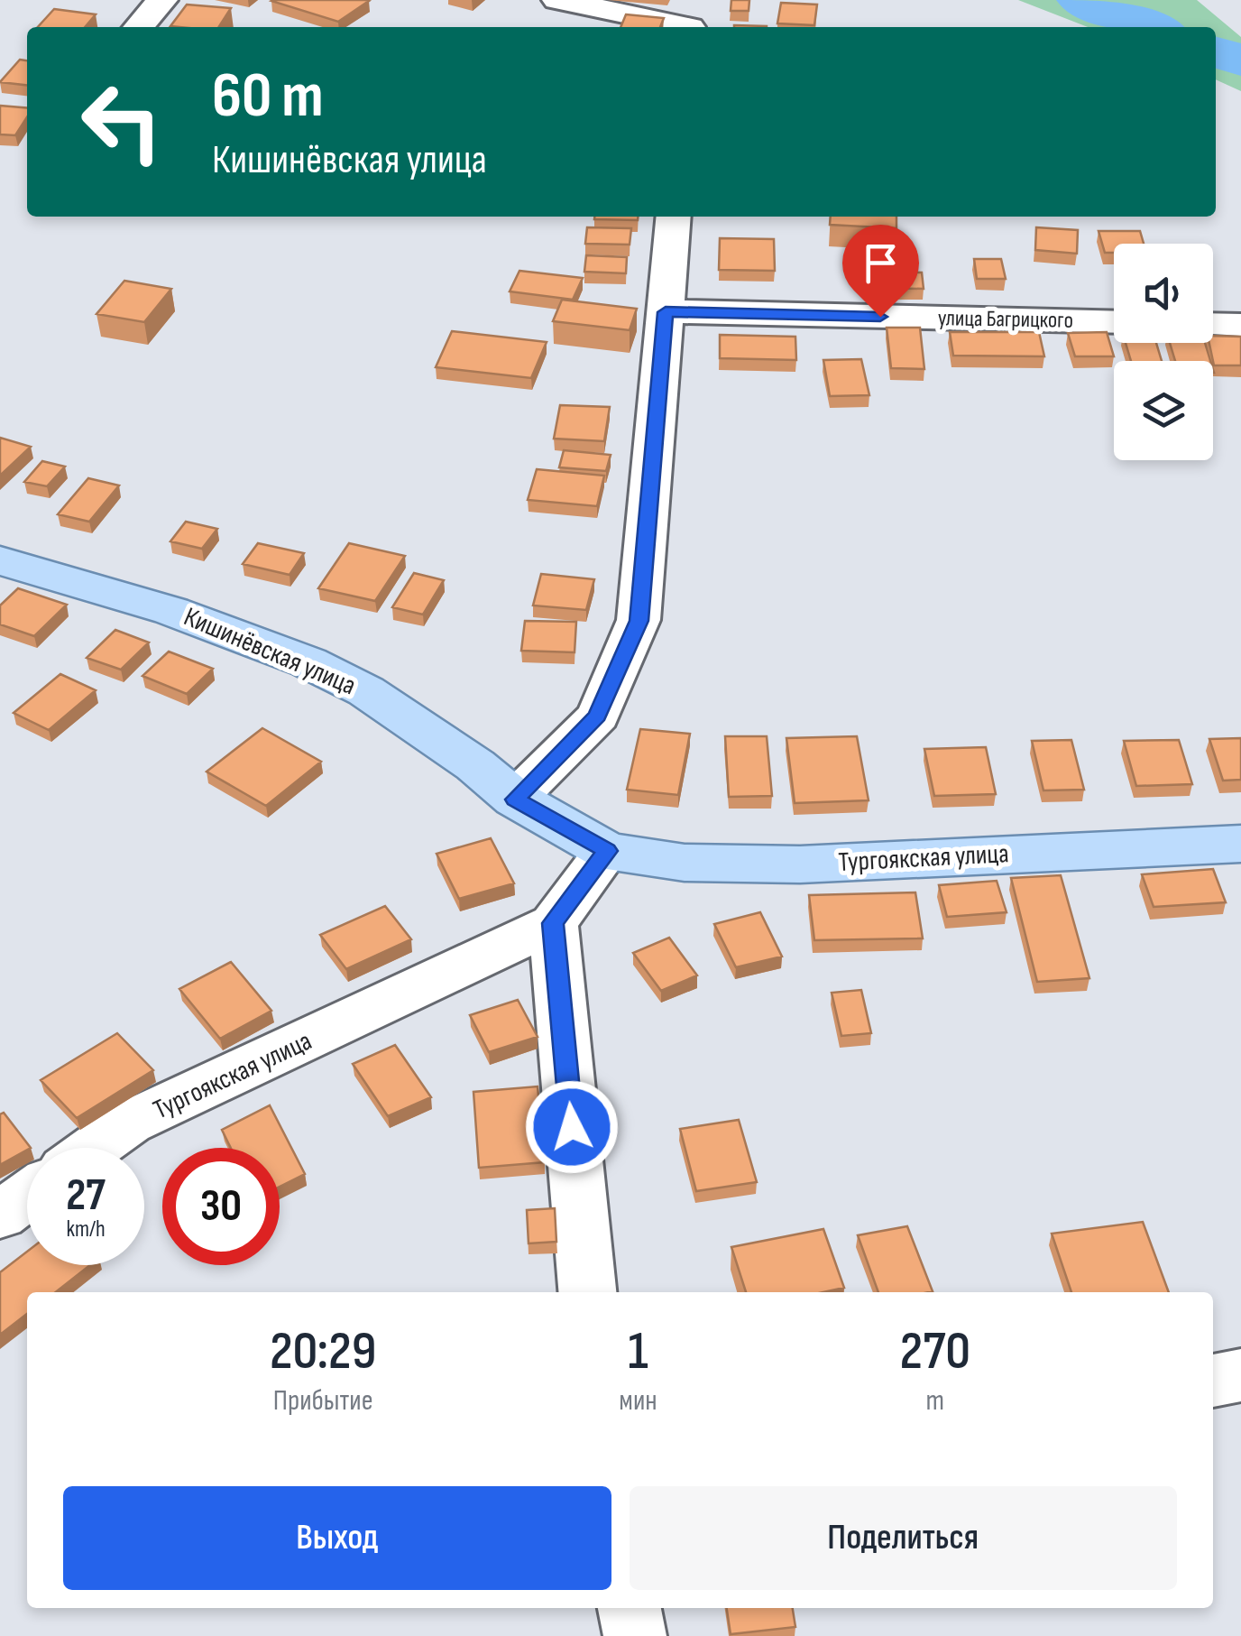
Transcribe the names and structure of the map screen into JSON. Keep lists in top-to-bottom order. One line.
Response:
{"streets":{"main road":["Кишинёвская улица","Тургоякская улица"],"street":["улица Багрицкого"]},"crossings":[["Кишинёвская улица","Тургоякская улица"]],"page":{"turn":["60 m","Кишинёвская улица"],"speed":"27 km/h","limit":"30","eta":["20:29","Прибытие","1","мин","270","m"],"buttons":["Выход","Поделиться"]}}
